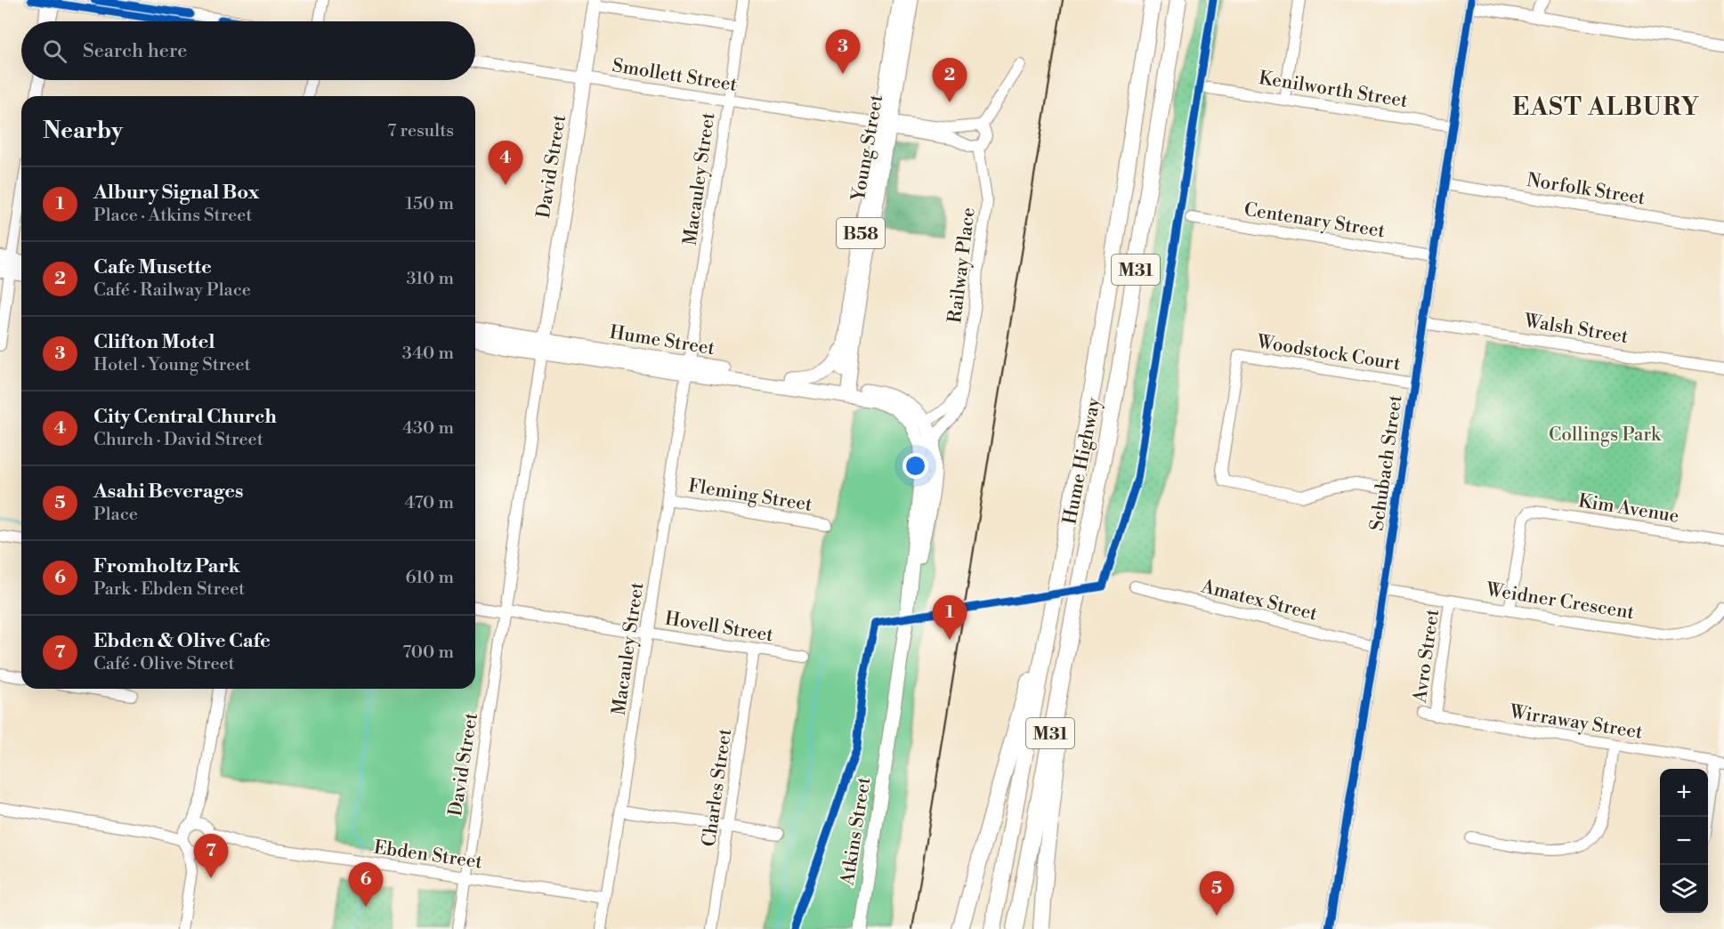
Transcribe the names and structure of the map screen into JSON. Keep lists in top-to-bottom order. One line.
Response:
{"streets":{"highway":["M31","Hume Highway"],"main road":["Young Street","David Street","B58","Hume Street","Atkins Street"],"street":["Smollett Street","Kenilworth Street","Macauley Street","Norfolk Street","Centenary Street","Railway Place","Walsh Street","Woodstock Court","Schubach Street","Fleming Street","Kim Avenue","Amatex Street","Weidner Crescent","Hovell Street","Avro Street","Wirraway Street","Charles Street","Ebden Street"]},"crossings":[["Smollett Street","Young Street"],["Smollett Street","David Street"],["Smollett Street","Macauley Street"],["Kenilworth Street","Schubach Street"],["Young Street","B58"],["Young Street","Hume Street"],["Young Street","Atkins Street"],["David Street","Hume Street"],["David Street","Hovell Street"],["David Street","Ebden Street"],["Macauley Street","Hume Street"],["Macauley Street","Fleming Street"],["Macauley Street","Hovell Street"],["Macauley Street","Ebden Street"],["Norfolk Street","Schubach Street"],["Centenary Street","Schubach Street"],["B58","Hume Street"],["Railway Place","Atkins Street"],["Walsh Street","Schubach Street"],["Hume Street","Atkins Street"],["Woodstock Court","Schubach Street"],["Schubach Street","Amatex Street"],["Schubach Street","Weidner Crescent"],["Kim Avenue","Weidner Crescent"],["Weidner Crescent","Avro Street"],["Hovell Street","Charles Street"],["Avro Street","Wirraway Street"]],"districts":["EAST ALBURY"],"parks":["Collings Park"],"page":{"search":"Search here","pins":["3","2","4","1","7","6","5"],"heading":["Nearby","7 results"],"list":[{"mark":"1","name":"Albury Signal Box","note":"Place · Atkins Street","value":"150 m"},{"mark":"2","name":"Cafe Musette","note":"Café · Railway Place","value":"310 m"},{"mark":"3","name":"Clifton Motel","note":"Hotel · Young Street","value":"340 m"},{"mark":"4","name":"City Central Church","note":"Church · David Street","value":"430 m"},{"mark":"5","name":"Asahi Beverages","note":"Place","value":"470 m"},{"mark":"6","name":"Fromholtz Park","note":"Park · Ebden Street","value":"610 m"},{"mark":"7","name":"Ebden & Olive Cafe","note":"Café · Olive Street","value":"700 m"}],"map_buttons":["+","−"]}}
